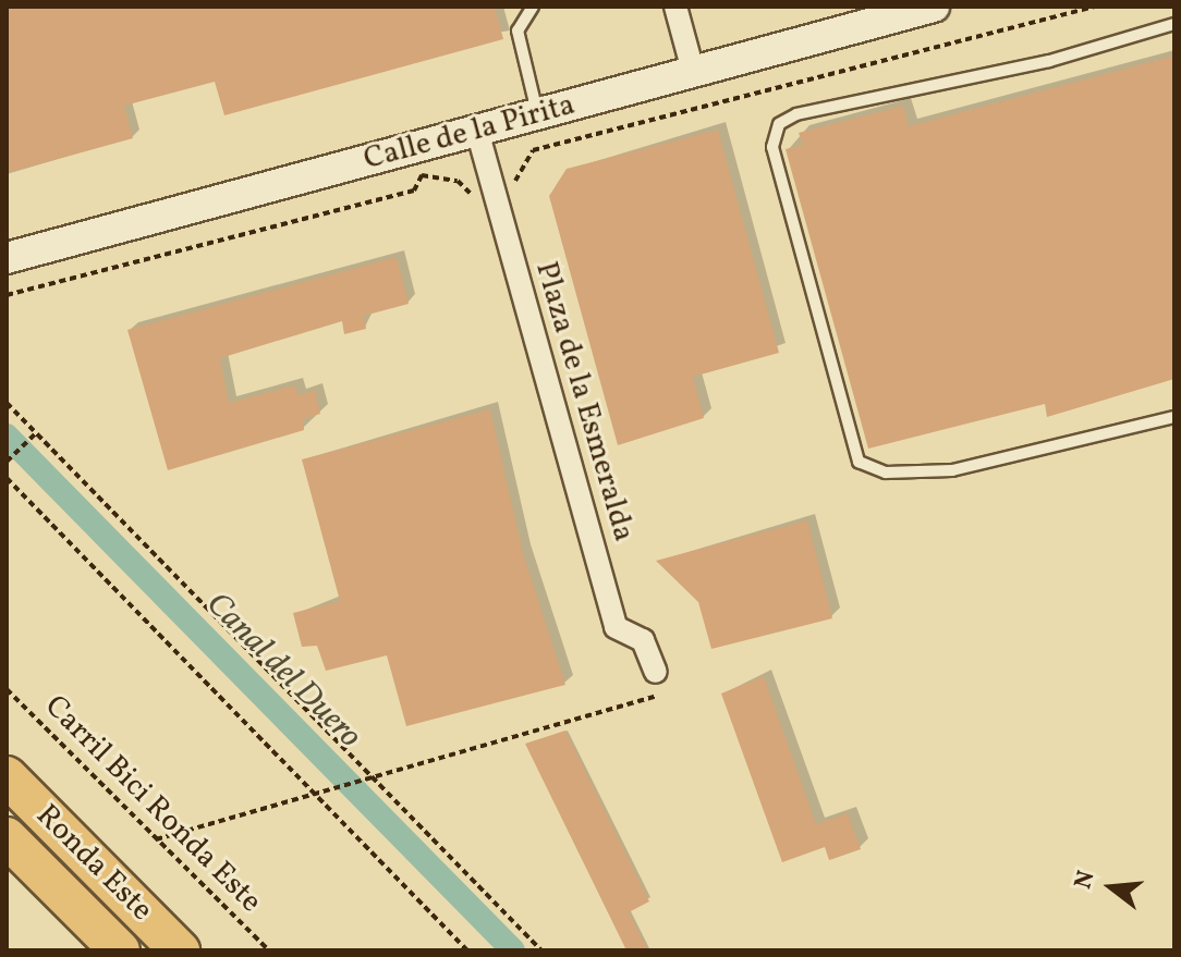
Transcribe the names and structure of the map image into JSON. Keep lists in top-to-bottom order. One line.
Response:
{"streets":{"highway":["Ronda Este"],"street":["Calle de la Pirita","Plaza de la Esmeralda"],"path":["Carril Bici Ronda Este"]},"crossings":[["Calle de la Pirita","Plaza de la Esmeralda"]],"water":["Canal del Duero"],"north":"left"}
